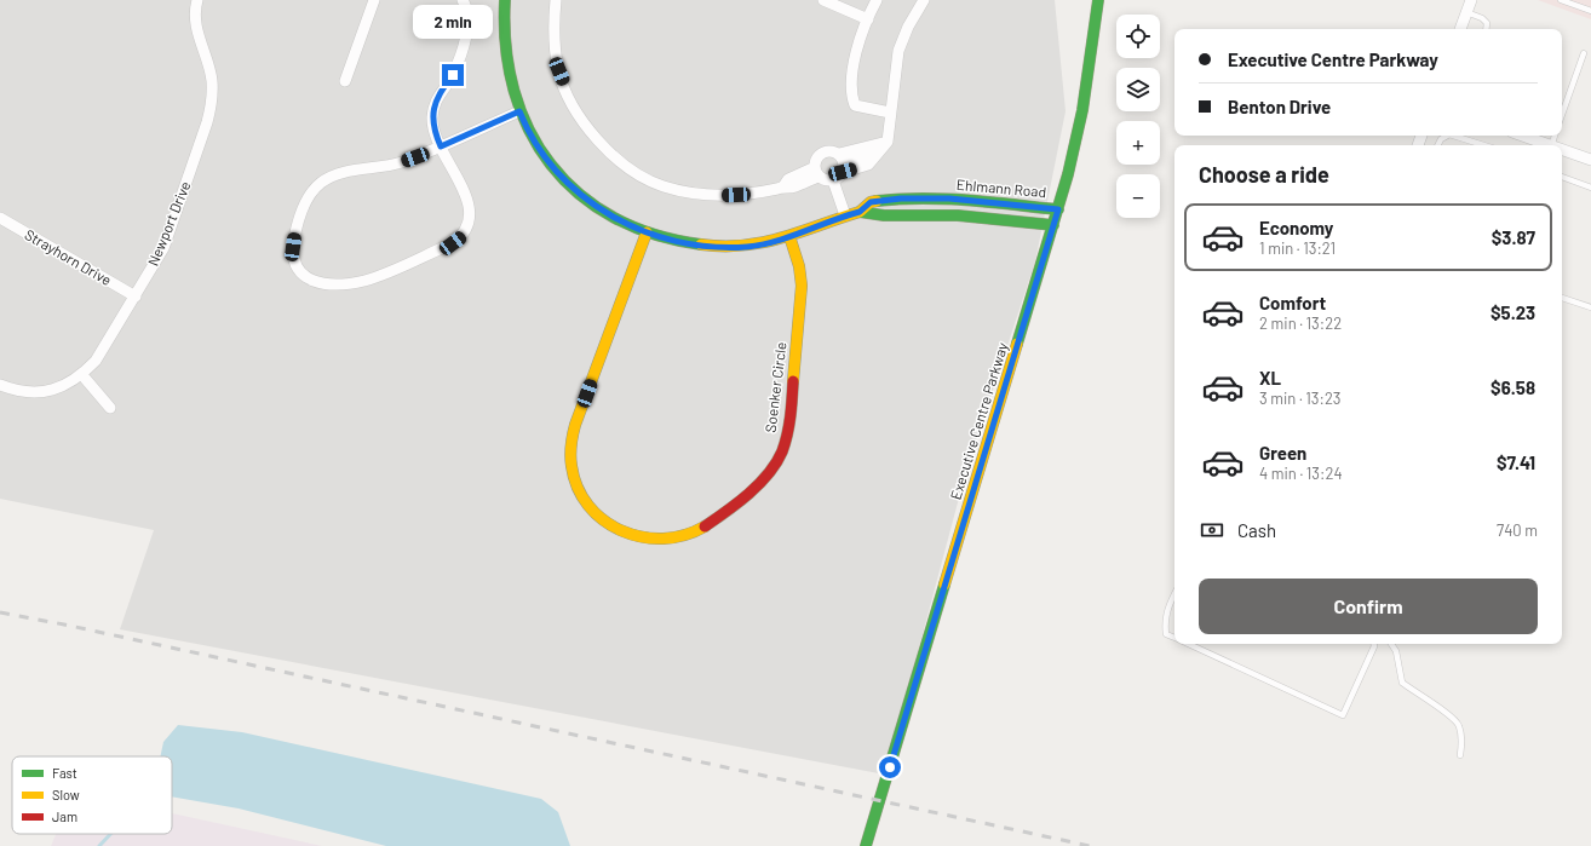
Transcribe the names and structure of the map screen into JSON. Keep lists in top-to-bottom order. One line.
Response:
{"streets":{"street":["Ehlmann Road","Newport Drive","Strayhorn Drive","Soenker Circle","Executive Centre Parkway"]},"crossings":[["Ehlmann Road","Soenker Circle"],["Ehlmann Road","Executive Centre Parkway"],["Newport Drive","Strayhorn Drive"]],"legend":["Fast","Slow","Jam"],"page":{"bubble":"2 min","map_buttons":["+","−"],"banner":["Executive Centre Parkway","Benton Drive"],"heading":"Choose a ride","list":[{"name":"Economy","note":"1 min · 13:21","value":"$3.87"},{"name":"Comfort","note":"2 min · 13:22","value":"$5.23"},{"name":"XL","note":"3 min · 13:23","value":"$6.58"},{"name":"Green","note":"4 min · 13:24","value":"$7.41"}],"pay":["Cash","740 m"],"buttons":"Confirm"}}
